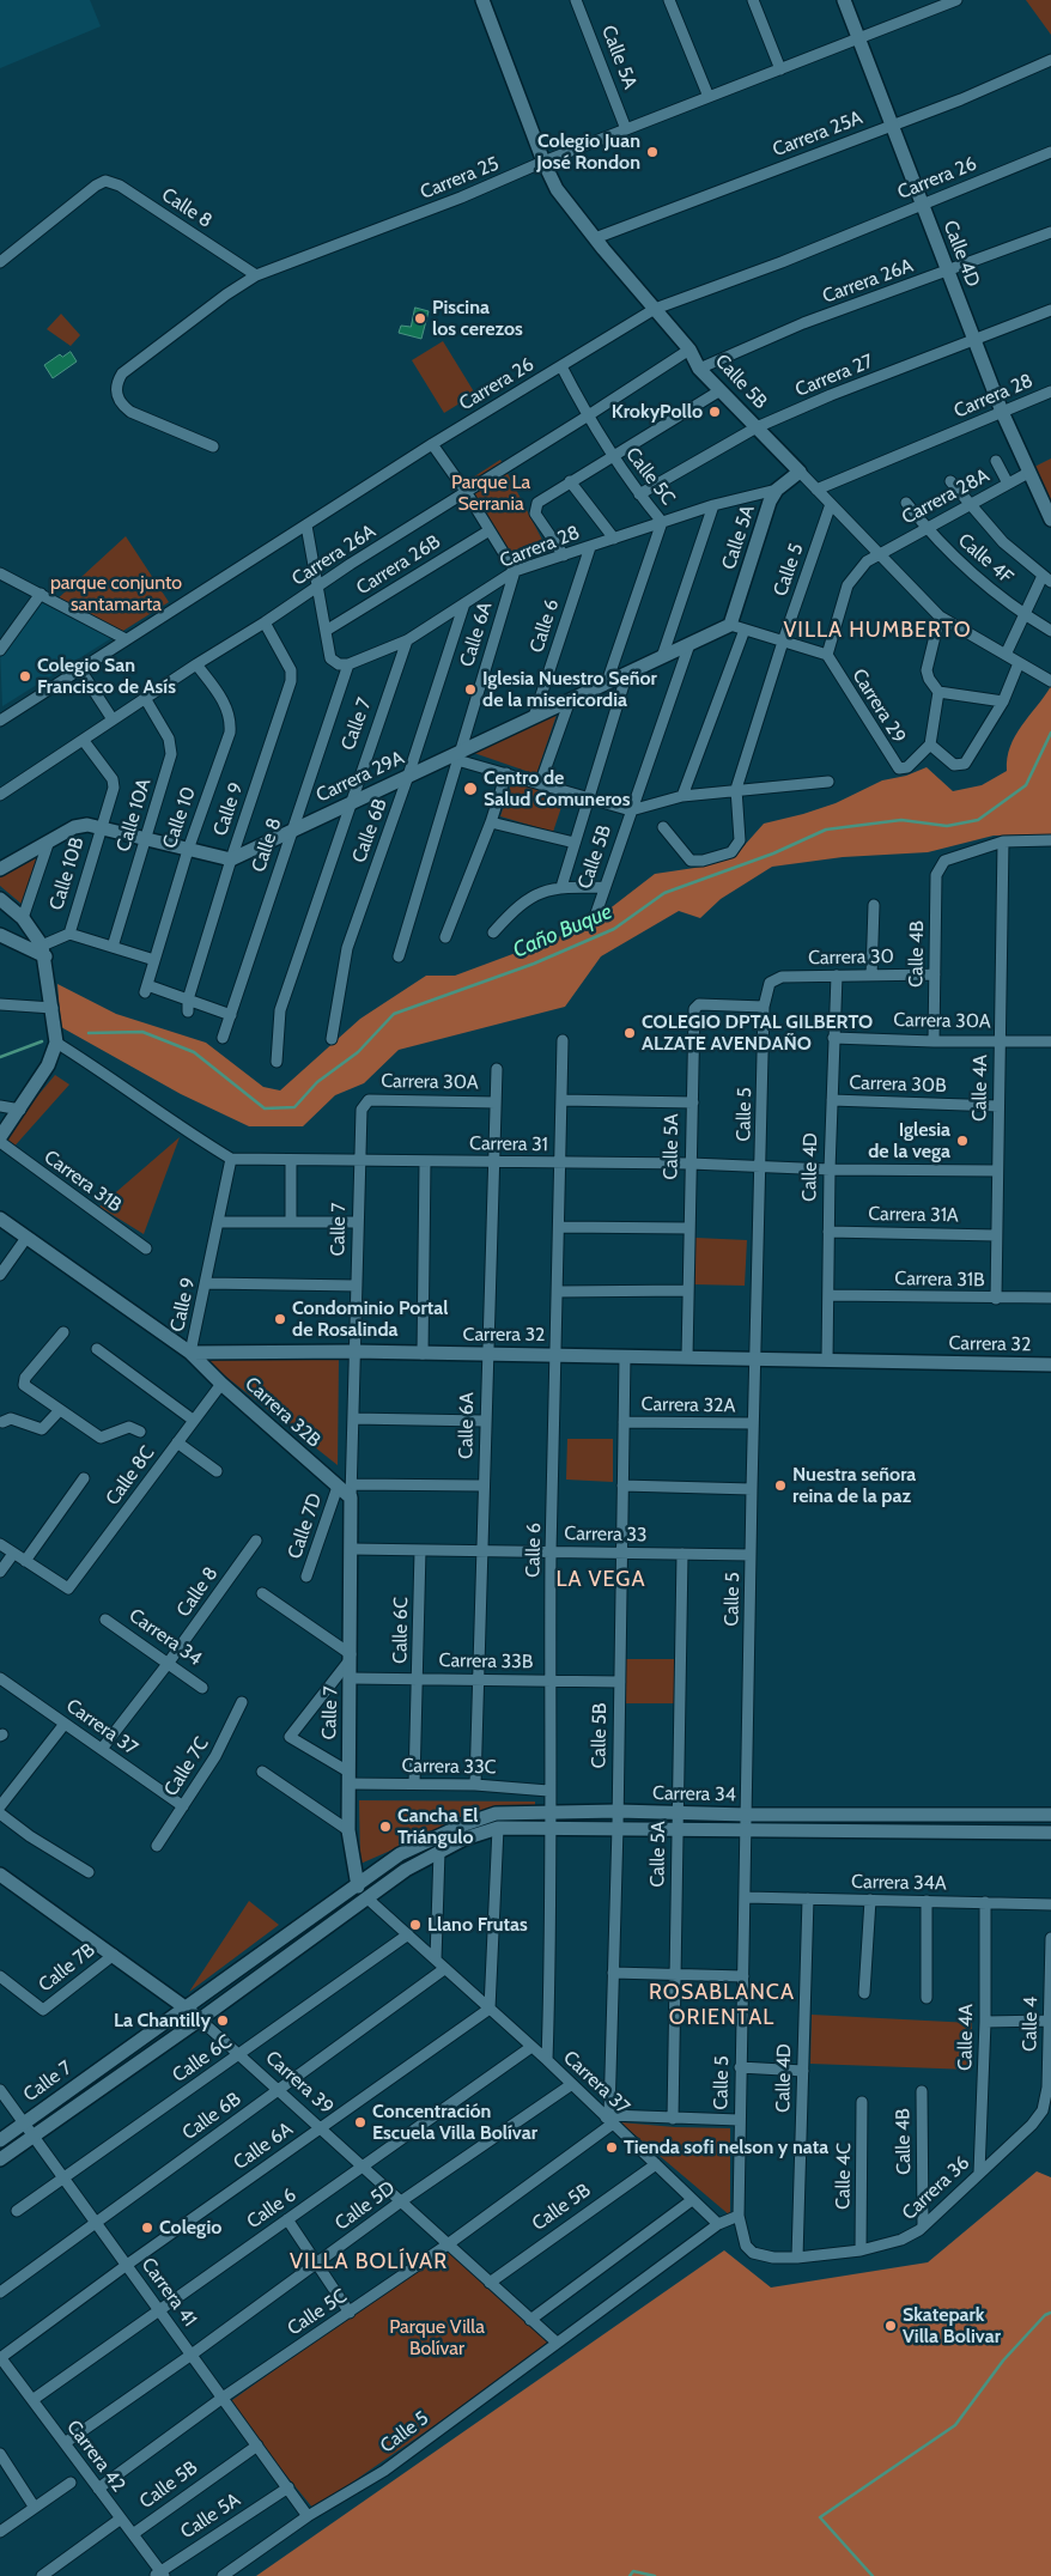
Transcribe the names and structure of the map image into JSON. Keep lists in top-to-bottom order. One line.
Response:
{"streets":{"street":["Calle 5A","Carrera 25A","Carrera 25","Carrera 26","Calle 8","Calle 4D","Carrera 26A","Carrera 27","Calle 5B","Carrera 28","Calle 5C","Carrera 28A","Calle 4F","Carrera 26B","Calle 5","Calle 6","Calle 6A","Carrera 29","Calle 7","Carrera 29A","Calle 9","Calle 10A","Calle 10","Calle 6B","Calle 10B","Calle 4B","Carrera 30","Carrera 30A","Carrera 30B","Calle 4A","Carrera 31","Carrera 31B","Carrera 31A","Carrera 32","Carrera 32A","Carrera 32B","Calle 8C","Calle 7D","Carrera 33","Calle 6C","Carrera 34","Carrera 33B","Carrera 37","Calle 7C","Carrera 33C","Carrera 34A","Calle 7B","Calle 4","Carrera 39","Calle 4C","Carrera 36","Calle 5D","Carrera 41","Carrera 42"]},"crossings":[["Calle 5A","Carrera 25"],["Calle 5A","Calle 5B"],["Calle 5A","Carrera 28"],["Calle 5A","Calle 5"],["Calle 5A","Carrera 29A"],["Calle 5A","Carrera 31"],["Calle 5A","Carrera 32"],["Calle 5A","Carrera 33"],["Calle 5A","Carrera 34"],["Calle 5A","Carrera 41"],["Calle 5A","Carrera 42"],["Carrera 25A","Calle 4D"],["Carrera 25A","Calle 5B"],["Carrera 25","Calle 8"],["Carrera 25","Calle 4D"],["Carrera 25","Calle 5B"],["Carrera 26","Calle 4D"],["Carrera 26","Calle 5B"],["Carrera 26","Calle 5C"],["Calle 8","Carrera 28"],["Calle 8","Carrera 29A"],["Calle 8","Carrera 34"],["Calle 8","Carrera 37"],["Calle 4D","Carrera 26A"],["Calle 4D","Carrera 27"],["Calle 4D","Carrera 28"],["Calle 4D","Carrera 28A"],["Calle 4D","Carrera 30"],["Calle 4D","Carrera 30A"],["Calle 4D","Carrera 30B"],["Calle 4D","Carrera 31"],["Calle 4D","Carrera 31B"],["Calle 4D","Carrera 31A"],["Calle 4D","Carrera 32"],["Calle 4D","Carrera 34A"],["Calle 4D","Carrera 36"],["Carrera 26A","Calle 5B"],["Carrera 26A","Calle 5C"],["Carrera 26A","Calle 9"],["Carrera 26A","Calle 10A"],["Carrera 26A","Calle 10"],["Carrera 26A","Calle 10B"],["Carrera 27","Calle 5B"],["Carrera 27","Calle 5C"],["Calle 5B","Carrera 28"],["Calle 5B","Calle 5C"],["Calle 5B","Carrera 28A"],["Calle 5B","Calle 5"],["Calle 5B","Carrera 29A"],["Calle 5B","Carrera 32"],["Calle 5B","Carrera 32A"],["Calle 5B","Carrera 33"],["Calle 5B","Carrera 34"],["Calle 5B","Carrera 33B"],["Calle 5B","Carrera 37"],["Calle 5B","Carrera 39"],["Calle 5B","Carrera 41"],["Calle 5B","Carrera 42"],["Carrera 28","Calle 5C"],["Carrera 28","Calle 6"],["Carrera 28","Calle 6A"],["Carrera 28","Calle 7"],["Carrera 28","Calle 6B"],["Calle 5C","Carrera 29A"],["Calle 5C","Carrera 37"],["Calle 5C","Carrera 39"],["Calle 5C","Carrera 41"],["Calle 5C","Carrera 42"],["Carrera 28A","Calle 4F"],["Calle 5","Carrera 30"],["Calle 5","Carrera 31"],["Calle 5","Carrera 32"],["Calle 5","Carrera 32A"],["Calle 5","Carrera 33"],["Calle 5","Carrera 34"],["Calle 5","Carrera 37"],["Calle 5","Carrera 34A"],["Calle 5","Carrera 39"],["Calle 5","Carrera 41"],["Calle 6","Carrera 29A"],["Calle 6","Carrera 31"],["Calle 6","Carrera 32"],["Calle 6","Carrera 33"],["Calle 6","Carrera 34"],["Calle 6","Carrera 33B"],["Calle 6","Carrera 37"],["Calle 6","Carrera 33C"],["Calle 6","Carrera 39"],["Calle 6","Carrera 41"],["Calle 6","Carrera 42"],["Calle 6A","Carrera 29A"],["Calle 6A","Carrera 30A"],["Calle 6A","Carrera 31"],["Calle 6A","Carrera 32"],["Calle 6A","Carrera 33"],["Calle 6A","Carrera 33B"],["Calle 6A","Carrera 37"],["Calle 6A","Carrera 33C"],["Calle 6A","Carrera 39"],["Calle 6A","Carrera 41"],["Calle 6A","Carrera 42"],["Calle 7","Carrera 29A"],["Calle 7","Carrera 30A"],["Calle 7","Carrera 31"],["Calle 7","Carrera 32"],["Calle 7","Carrera 32B"],["Calle 7","Carrera 33"],["Calle 7","Carrera 34"],["Calle 7","Carrera 33B"],["Calle 7","Carrera 37"],["Calle 7","Carrera 33C"],["Calle 7","Carrera 39"],["Calle 7","Carrera 41"],["Carrera 29A","Calle 9"],["Carrera 29A","Calle 6B"],["Calle 9","Calle 10"],["Calle 9","Carrera 31"],["Calle 9","Carrera 32"],["Calle 9","Carrera 32B"],["Calle 6B","Carrera 37"],["Calle 6B","Carrera 39"],["Calle 6B","Carrera 41"],["Calle 4B","Carrera 30"],["Calle 4B","Carrera 30A"],["Calle 4B","Calle 4A"],["Calle 4B","Carrera 36"],["Carrera 30A","Calle 4A"],["Carrera 30B","Calle 4A"],["Calle 4A","Carrera 31"],["Calle 4A","Carrera 31B"],["Calle 4A","Carrera 31A"],["Calle 4A","Carrera 34A"],["Calle 4A","Carrera 36"],["Carrera 32","Carrera 32B"],["Carrera 32B","Calle 8C"],["Carrera 32B","Calle 7D"],["Carrera 33","Calle 6C"],["Calle 6C","Carrera 33B"],["Calle 6C","Carrera 37"],["Calle 6C","Carrera 33C"],["Calle 6C","Carrera 39"],["Calle 6C","Carrera 41"],["Carrera 34","Carrera 37"],["Carrera 37","Calle 7C"],["Carrera 37","Calle 5D"],["Calle 7B","Carrera 39"],["Calle 4","Carrera 36"],["Carrera 39","Calle 5D"],["Calle 4C","Carrera 36"],["Calle 5D","Carrera 41"],["Calle 5D","Carrera 42"]],"districts":["VILLA HUMBERTO","LA VEGA","ROSABLANCA ORIENTAL","VILLA BOLÍVAR"],"water":["Caño Buque"],"parks":["Parque La Serrania","parque conjunto santamarta","Parque Villa Bolívar"],"places":["Colegio Juan José Rondon","Piscina los cerezos","KrokyPollo","Colegio San Francisco de Asís","Iglesia Nuestro Señor de la misericordia","Centro de Salud Comuneros","COLEGIO DPTAL GILBERTO ALZATE AVENDAÑO","Iglesia de la vega","Condominio Portal de Rosalinda","Nuestra señora reina de la paz","Cancha El Triángulo","Llano Frutas","La Chantilly","Concentración Escuela Villa Bolívar","Tienda sofi nelson y nata","Colegio","Skatepark Villa Bolivar"]}
